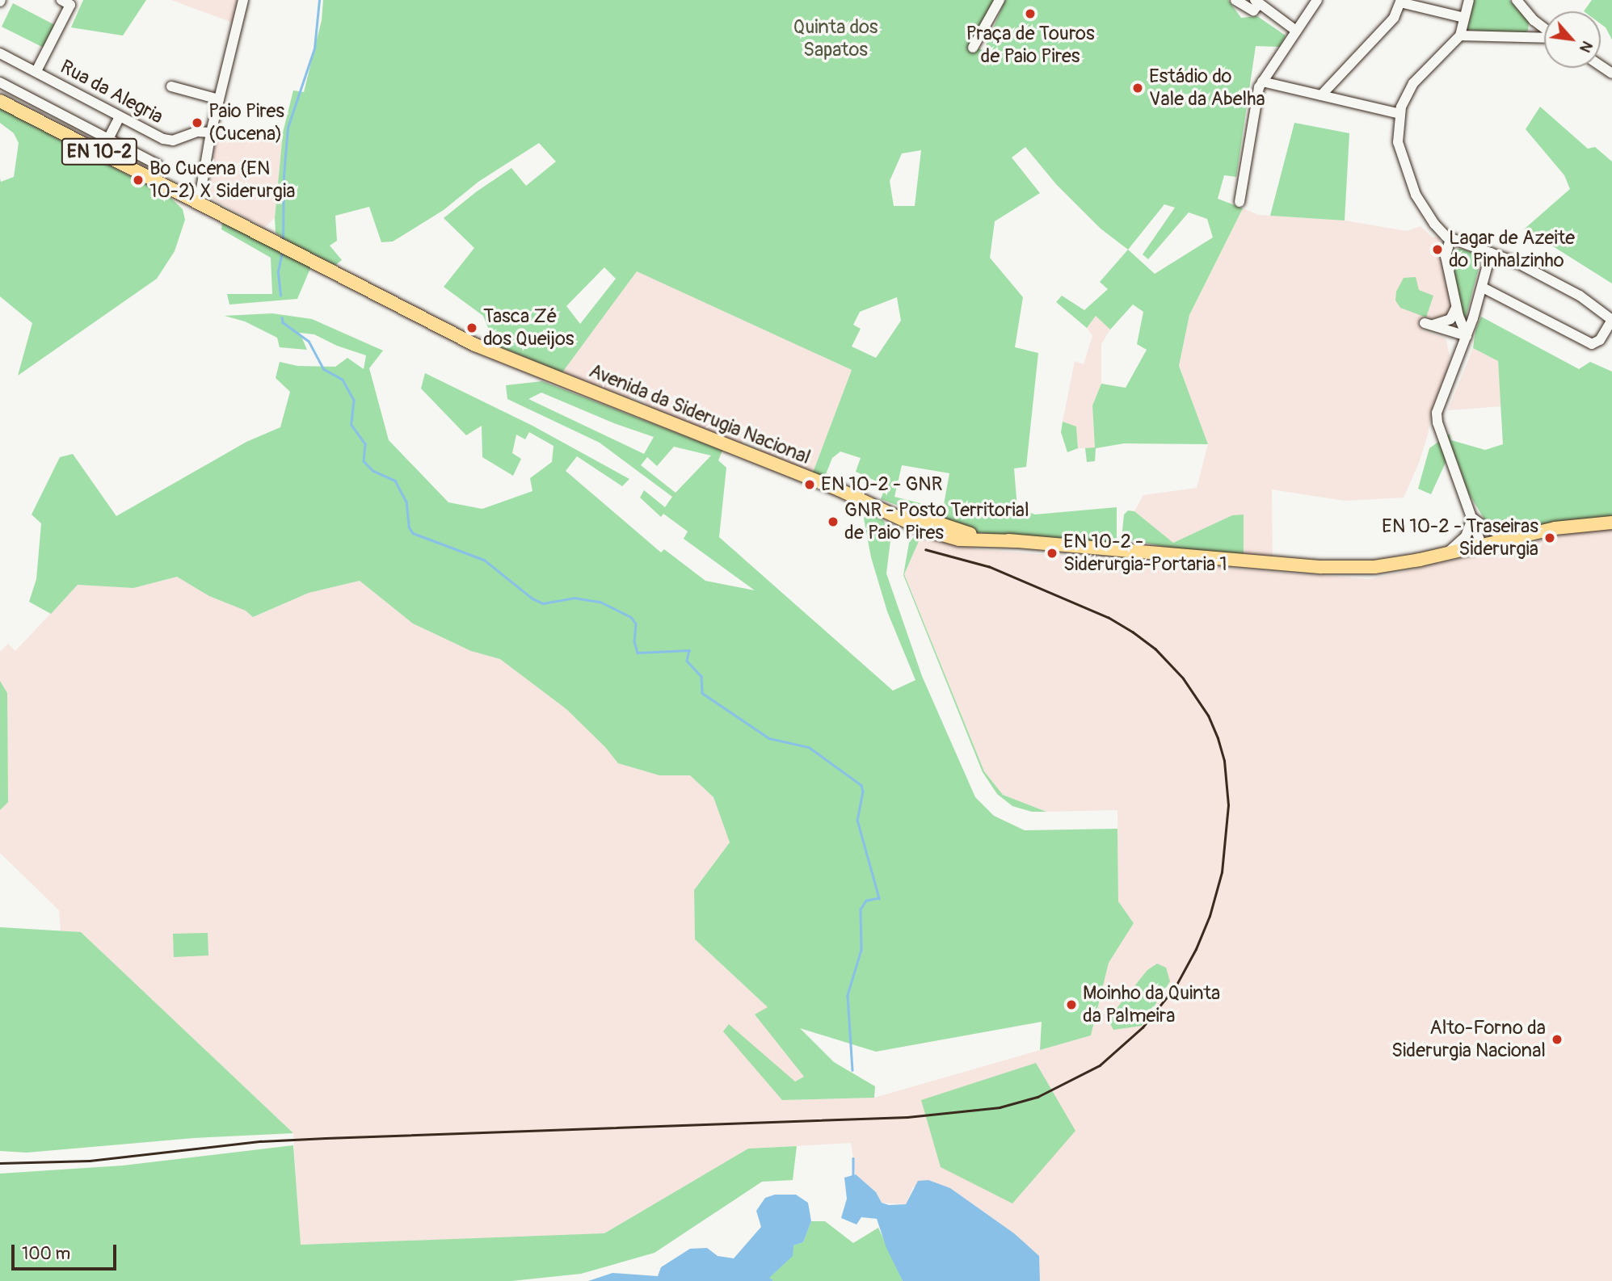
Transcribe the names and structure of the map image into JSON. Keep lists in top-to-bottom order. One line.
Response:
{"streets":{"main road":["EN 10-2","Avenida da Siderugia Nacional"],"street":["Rua da Alegria"]},"parks":["Quinta dos Sapatos"],"places":["Praça de Touros de Paio Pires","Estádio do Vale da Abelha","Paio Pires (Cucena)","Bº Cucena (EN 10-2) X Siderurgia","Lagar de Azeite do Pinhalzinho","Tasca Zé dos Queijos","EN 10-2 - GNR","GNR - Posto Territorial de Paio Pires","EN 10-2 - Traseiras Siderurgia","EN 10-2 - Siderurgia-Portaria 1","Moinho da Quinta da Palmeira","Alto-Forno da Siderurgia Nacional"],"scale_bar":"100 m","north":"bottom right"}
